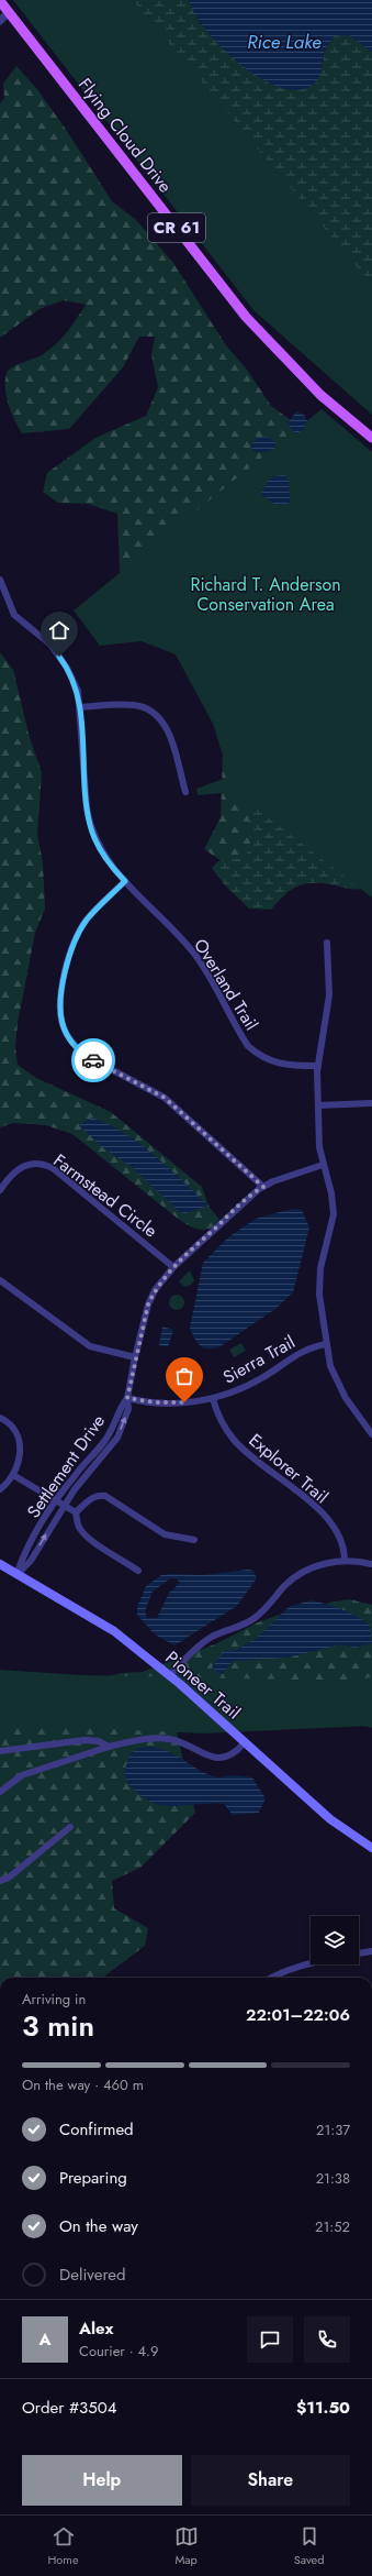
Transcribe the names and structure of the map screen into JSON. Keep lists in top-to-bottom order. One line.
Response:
{"streets":{"main road":["Flying Cloud Drive","CR 61","Pioneer Trail"],"street":["Overland Trail","Farmstead Circle","Sierra Trail","Settlement Drive","Explorer Trail"]},"crossings":[["Farmstead Circle","Settlement Drive"],["Sierra Trail","Settlement Drive"],["Sierra Trail","Explorer Trail"],["Settlement Drive","Pioneer Trail"]],"water":["Rice Lake"],"parks":["Richard T. Anderson Conservation Area"],"page":{"heading":["3 min","Arriving in","22:01–22:06"],"panel":["Alex","Courier · 4.9","Order #3504","$11.50"],"bar":"On the way · 460 m","list":[["Confirmed","21:37"],["Preparing","21:38"],["On the way","21:52"],"Delivered"],"round":"A","buttons":["Help","Share"],"tabs":["Home","Map","Saved"]}}
